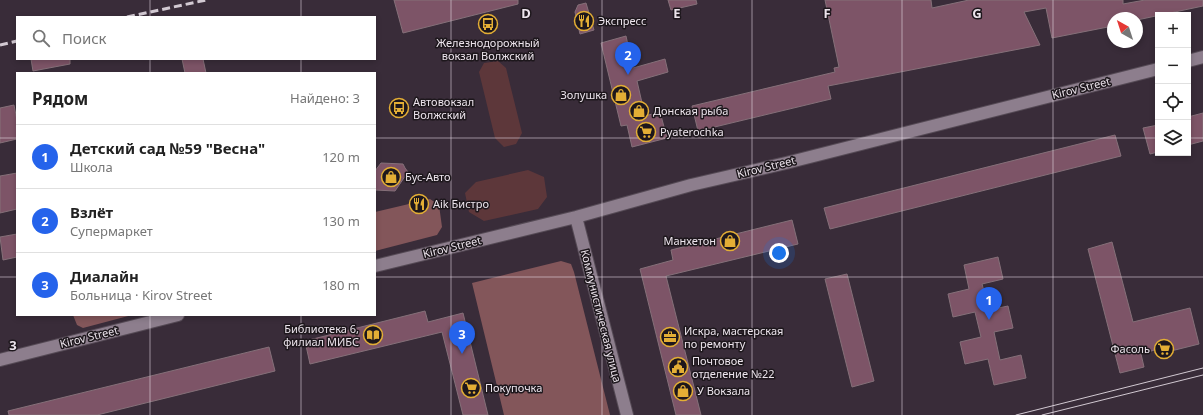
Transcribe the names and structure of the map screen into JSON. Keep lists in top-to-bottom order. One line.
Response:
{"streets":{"street":["Kirov Street","Коммунистическая улица"]},"crossings":[["Kirov Street","Коммунистическая улица"]],"places":{"restaurant":["Экспресс","Aik Бистро"],"bus stop":["Железнодорожный вокзал Волжский","Автовокзал Волжский"],"shop":["Золушка","Донская рыба","Бус-Авто","Манхетон","У Вокзала"],"supermarket":["Pyaterochka","Фасоль","Покупочка"],"library":["Библиотека 6, филиал МИБС"],"office":["Искра, мастерская по ремонту"],"public building":["Почтовое отделение №22"]},"north":"top left","page":{"map_buttons":["+","−"],"search":"Поиск","pins":["2","1","3"],"heading":["Рядом","Найдено: 3"],"list":[{"mark":"1","name":"Детский сад №59 \"Весна\"","note":"Школа","value":"120 m"},{"mark":"2","name":"Взлёт","note":"Супермаркет","value":"130 m"},{"mark":"3","name":"Диалайн","note":"Больница · Kirov Street","value":"180 m"}]},"grid":{"columns":["D","E","F","G"],"rows":["3"]}}
